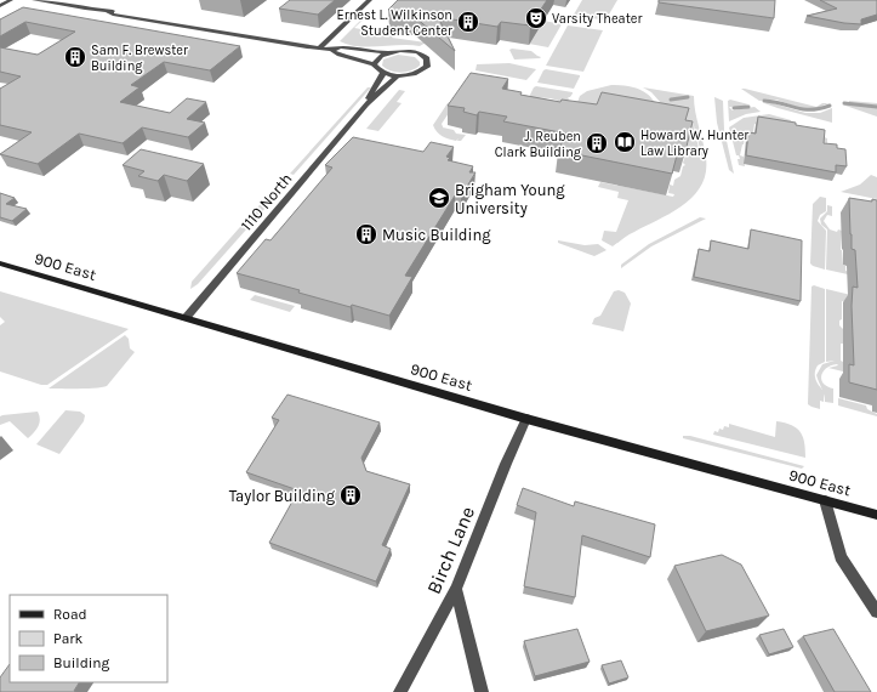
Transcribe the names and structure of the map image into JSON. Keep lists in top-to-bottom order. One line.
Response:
{"streets":{"main road":["900 East"],"street":["1110 North","Birch Lane"]},"crossings":[["1110 North","900 East"],["900 East","Birch Lane"]],"places":{"theatre":["Varsity Theater"],"building":["Ernest L. Wilkinson Student Center","Sam F. Brewster Building","J. Reuben Clark Building","Music Building","Taylor Building"],"library":["Howard W. Hunter Law Library"],"school or university":["Brigham Young University"]},"legend":["Road","Park","Building"]}
